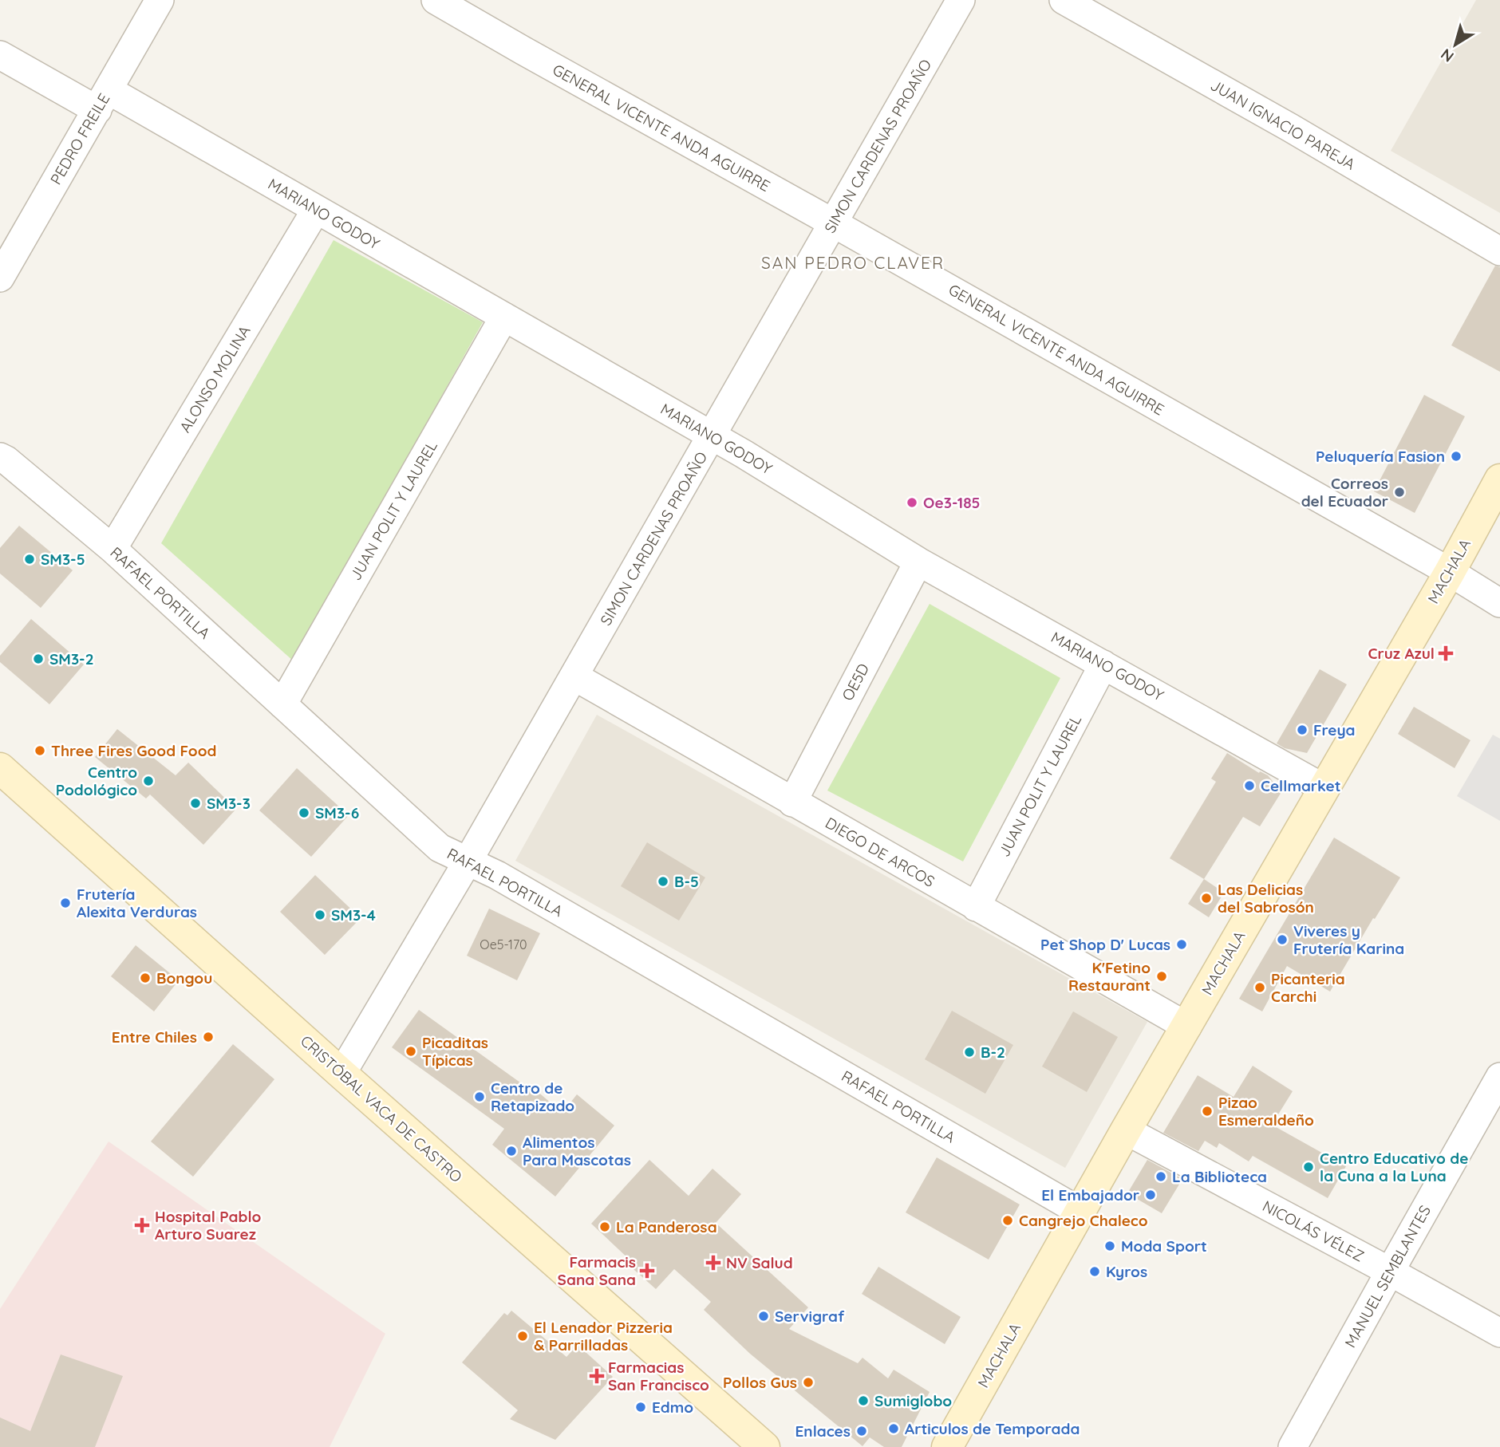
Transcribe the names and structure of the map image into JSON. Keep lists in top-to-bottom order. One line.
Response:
{"streets":{"main road":["MACHALA","CRISTÓBAL VACA DE CASTRO"],"street":["JUAN IGNACIO PAREJA","GENERAL VICENTE ANDA AGUIRRE","PEDRO FREILE","SIMON CARDENAS PROAÑO","MARIANO GODOY","ALONSO MOLINA","JUAN POLIT Y LAUREL","RAFAEL PORTILLA","OE5D","DIEGO DE ARCOS","NICOLÁS VÉLEZ","MANUEL SEMBLANTES"]},"crossings":[["GENERAL VICENTE ANDA AGUIRRE","SIMON CARDENAS PROAÑO"],["GENERAL VICENTE ANDA AGUIRRE","MACHALA"],["PEDRO FREILE","MARIANO GODOY"],["SIMON CARDENAS PROAÑO","MARIANO GODOY"],["SIMON CARDENAS PROAÑO","RAFAEL PORTILLA"],["SIMON CARDENAS PROAÑO","DIEGO DE ARCOS"],["SIMON CARDENAS PROAÑO","CRISTÓBAL VACA DE CASTRO"],["MARIANO GODOY","ALONSO MOLINA"],["MARIANO GODOY","JUAN POLIT Y LAUREL"],["MARIANO GODOY","MACHALA"],["MARIANO GODOY","OE5D"],["ALONSO MOLINA","RAFAEL PORTILLA"],["JUAN POLIT Y LAUREL","RAFAEL PORTILLA"],["JUAN POLIT Y LAUREL","DIEGO DE ARCOS"],["MACHALA","RAFAEL PORTILLA"],["MACHALA","DIEGO DE ARCOS"],["MACHALA","NICOLÁS VÉLEZ"],["OE5D","DIEGO DE ARCOS"],["NICOLÁS VÉLEZ","MANUEL SEMBLANTES"]],"districts":["SAN PEDRO CLAVER"],"places":{"other":["Peluquería Fasion","Correos del Ecuador","Oe3-185","SM3-5","SM3-2","Freya","Three Fires Good Food","Centro Podológico","Cellmarket","SM3-3","SM3-6","B-5","Las Delicias del Sabrosón","Frutería Alexita Verduras","SM3-4","Viveres y Frutería Karina","Pet Shop D' Lucas","K'Fetino Restaurant","Bongou","Picanteria Carchi","Entre Chiles","Picaditas Típicas","B-2","Centro de Retapizado","Pizao Esmeraldeño","Alimentos Para Mascotas","Centro Educativo de la Cuna a la Luna","La Biblioteca","El Embajador","Cangrejo Chaleco","La Panderosa","Moda Sport","Kyros","Servigraf","El Lenador Pizzeria & Parrilladas","Pollos Gus","Sumiglobo","Edmo","Articulos de Temporada","Enlaces"],"health":["Cruz Azul","Hospital Pablo Arturo Suarez","NV Salud","Farmacis Sana Sana","Farmacias San Francisco"]},"house_numbers":["Oe5-170"],"north":"bottom left"}
